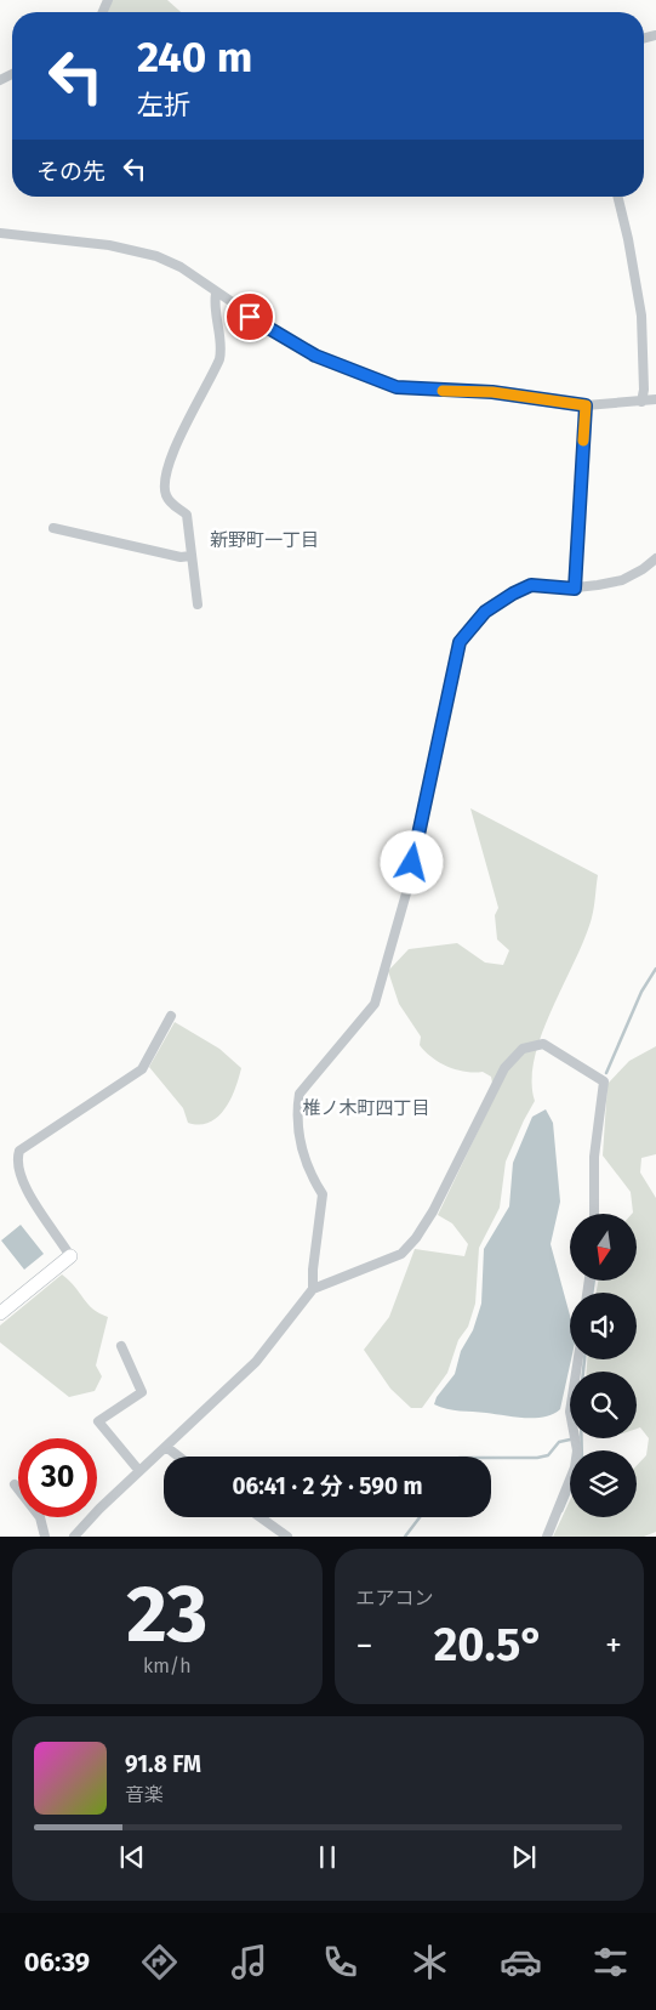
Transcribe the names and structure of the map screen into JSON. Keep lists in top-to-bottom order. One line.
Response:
{"districts":["新野町一丁目","椎ノ木町四丁目"],"north":"bottom","page":{"turn":["240 m","左折"],"then":"その先","limit":"30","trip":"06:41 · 2 分 · 590 m","tile":[["23","km/h"],"エアコン"],"heat":["−","20.5°","+"],"song":["91.8 FM","音楽"],"tabs":"06:39"}}
